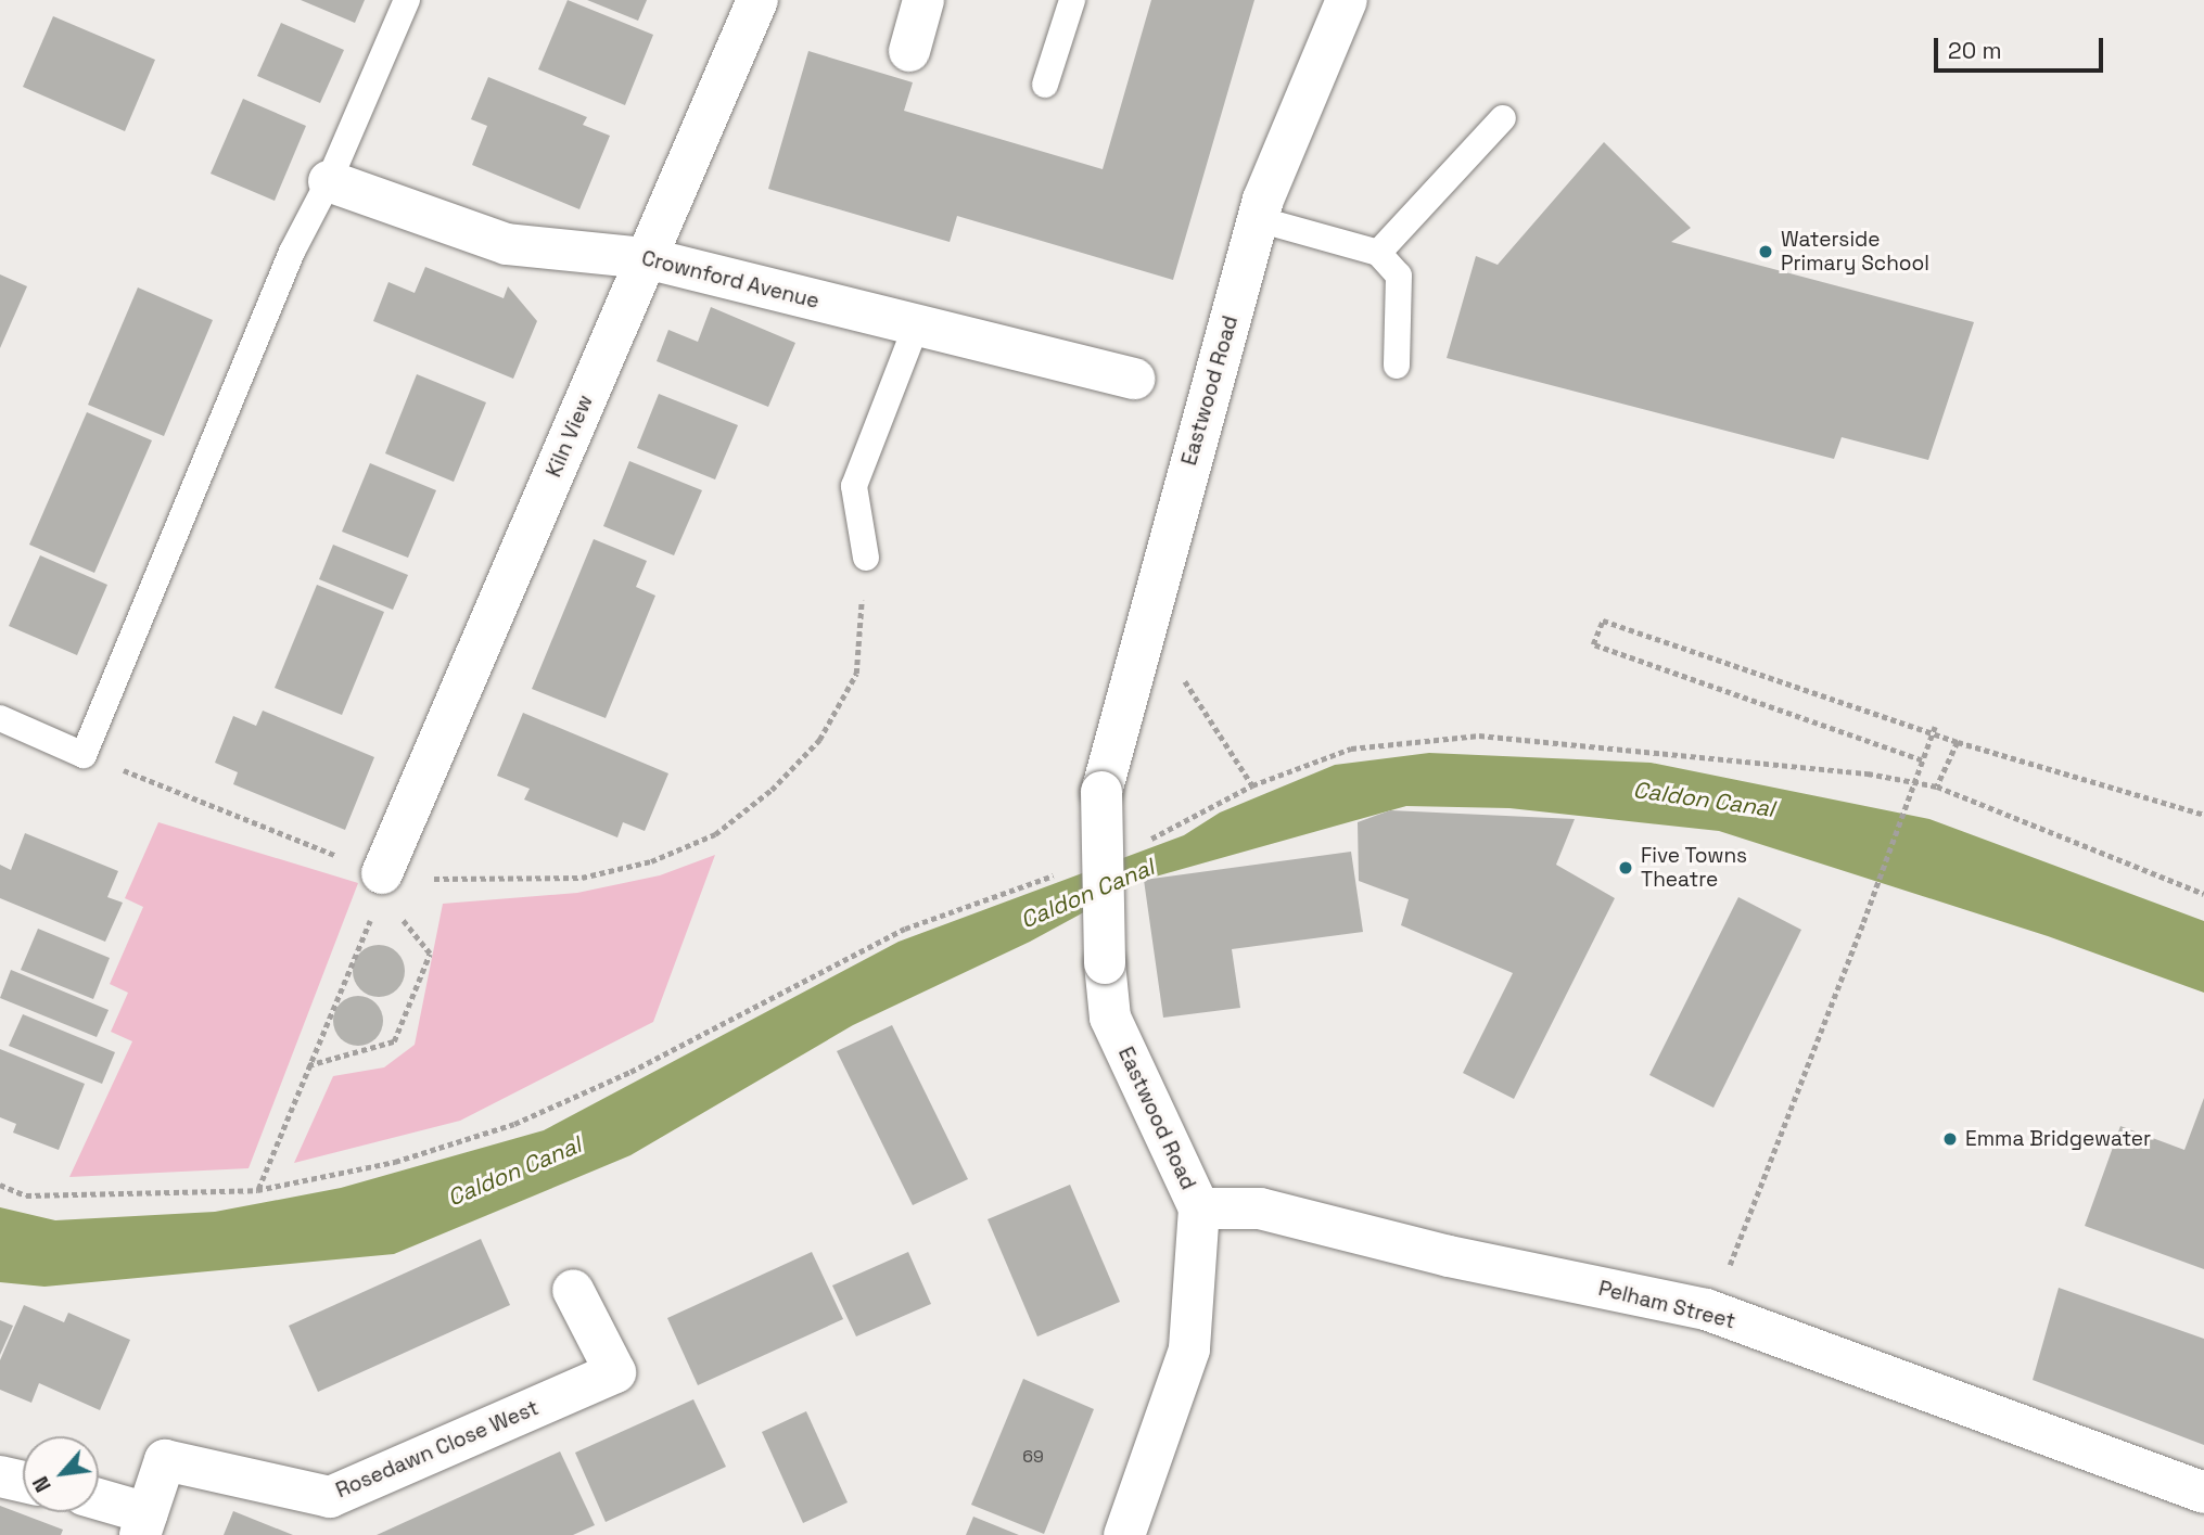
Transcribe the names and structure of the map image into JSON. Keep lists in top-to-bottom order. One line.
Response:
{"streets":{"street":["Crownford Avenue","Eastwood Road","Kiln View","Pelham Street","Rosedawn Close West"]},"crossings":[["Crownford Avenue","Kiln View"],["Eastwood Road","Pelham Street"]],"water":["Caldon Canal"],"places":["Waterside Primary School","Five Towns Theatre","Emma Bridgewater"],"house_numbers":["69"],"scale_bar":"20 m","north":"bottom left"}
